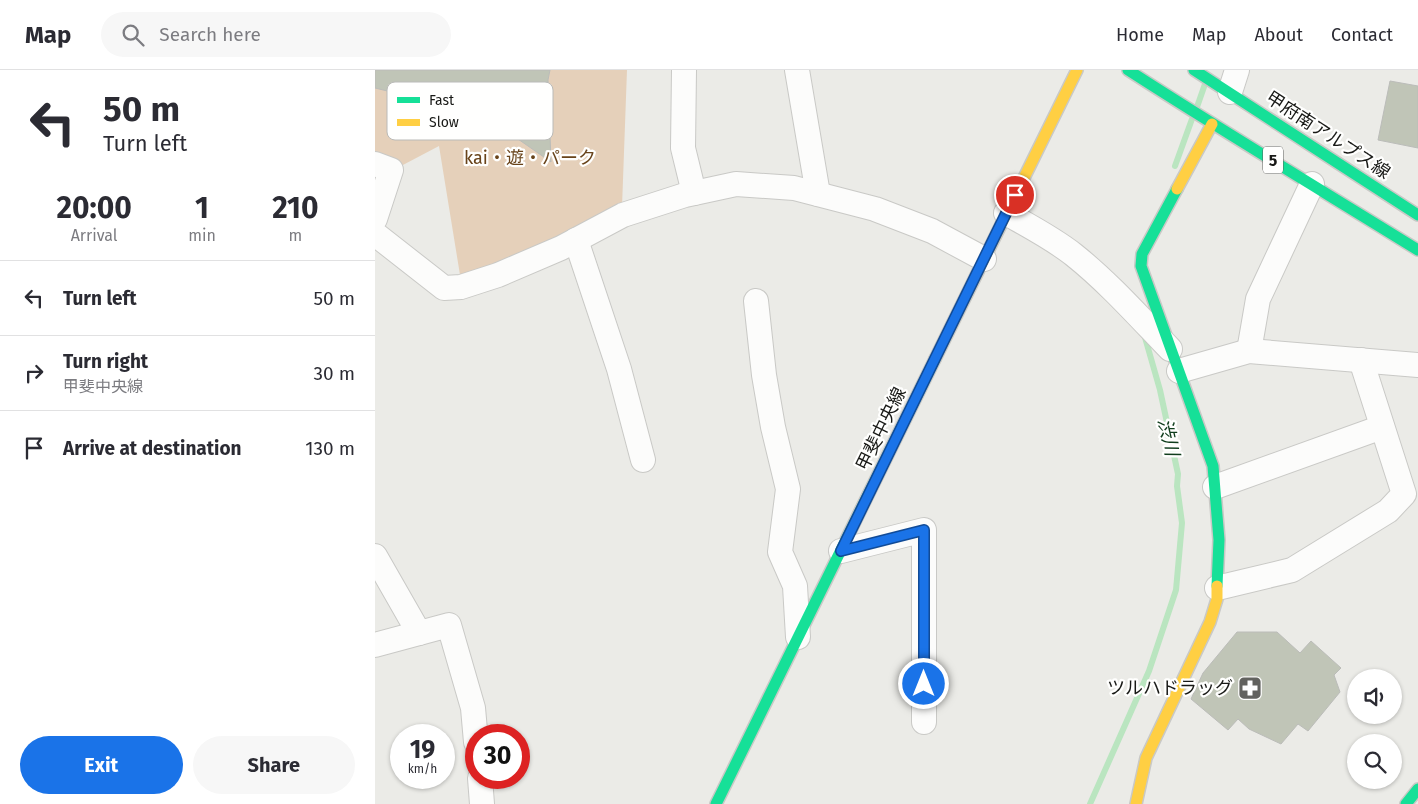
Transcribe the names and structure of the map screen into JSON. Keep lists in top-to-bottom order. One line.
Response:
{"streets":{"main road":["甲府南アルプス線","5","甲斐中央線"]},"water":["渋川"],"parks":["kai・遊・パーク"],"places":{"pharmacy":["ツルハドラッグ"]},"legend":["Fast","Slow"],"page":{"header":"Map","search":"Search here","nav":["Home","Map","About","Contact"],"turn":["50 m","Turn left"],"eta":["20:00","Arrival","1","min","210","m"],"list":[{"name":"Turn left","value":"50 m"},{"name":"Turn right","note":"甲斐中央線","value":"30 m"},{"name":"Arrive at destination","value":"130 m"}],"speed":"19 km/h","limit":"30","buttons":["Exit","Share"]}}
